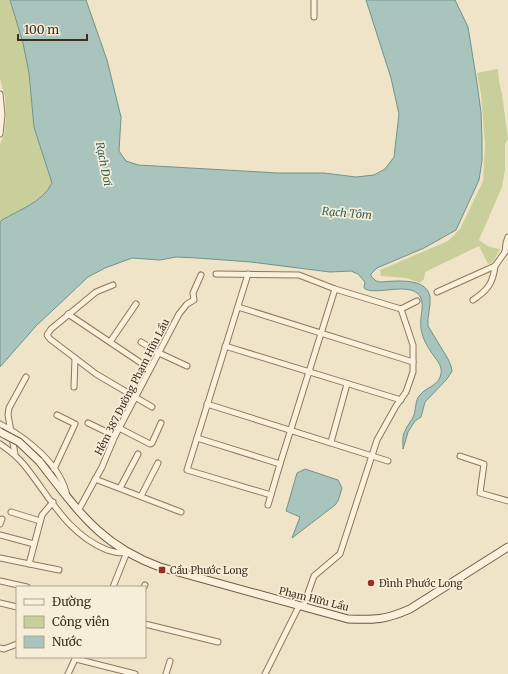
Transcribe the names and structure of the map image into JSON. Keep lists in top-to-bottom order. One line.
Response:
{"streets":{"main road":["Phạm Hữu Lầu"],"street":["Hẻm 387 Đường Phạm Hữu Lầu"]},"crossings":[["Hẻm 387 Đường Phạm Hữu Lầu","Phạm Hữu Lầu"]],"water":["Rạch Dơi","Rạch Tôm"],"places":{"transit":["Cầu Phước Long"],"other":["Đình Phước Long"]},"legend":["Đường","Công viên","Nước"],"scale_bar":"100 m"}
